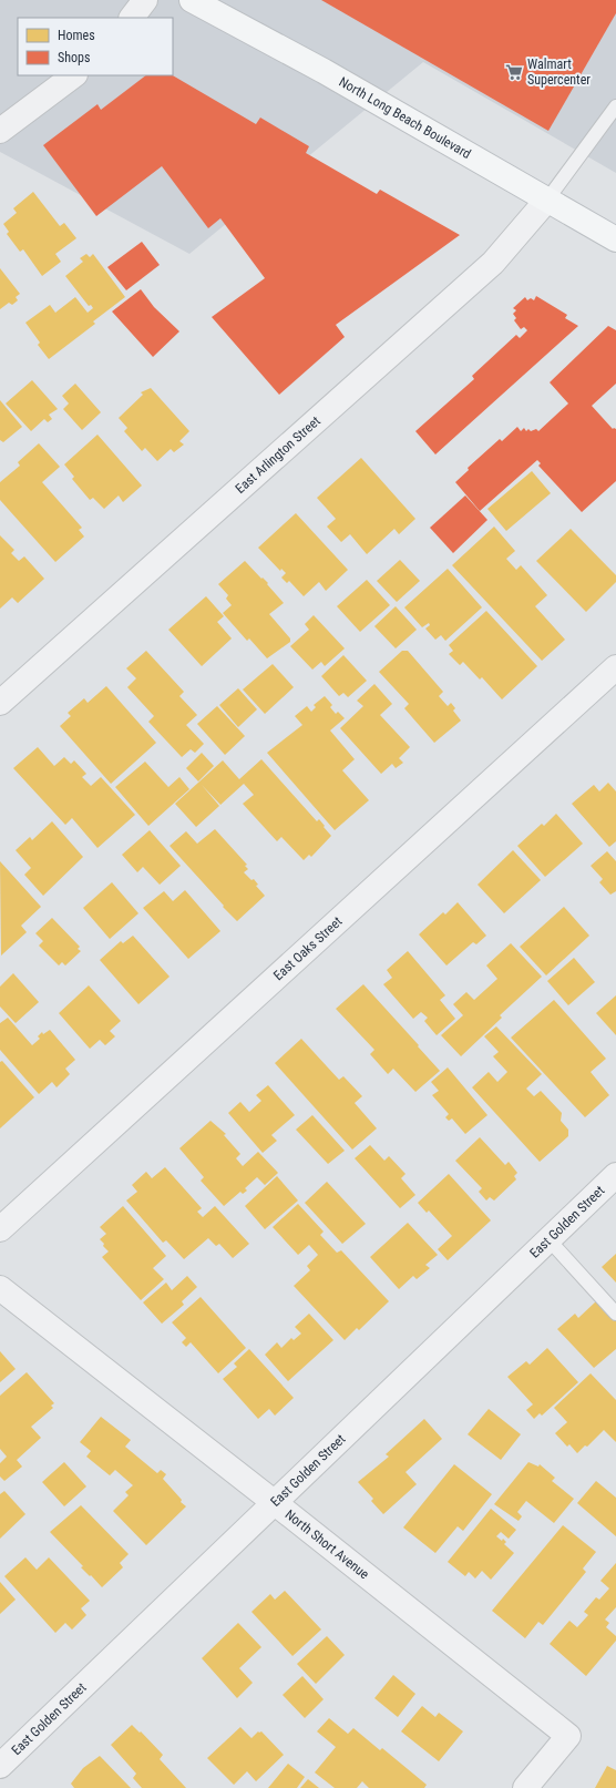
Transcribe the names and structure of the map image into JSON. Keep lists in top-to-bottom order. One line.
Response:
{"streets":{"main road":["North Long Beach Boulevard"],"street":["East Arlington Street","East Oaks Street","East Golden Street","North Short Avenue"]},"crossings":[["North Long Beach Boulevard","East Arlington Street"],["East Golden Street","North Short Avenue"]],"places":{"supermarket":["Walmart Supercenter"]},"legend":["Homes","Shops"]}
